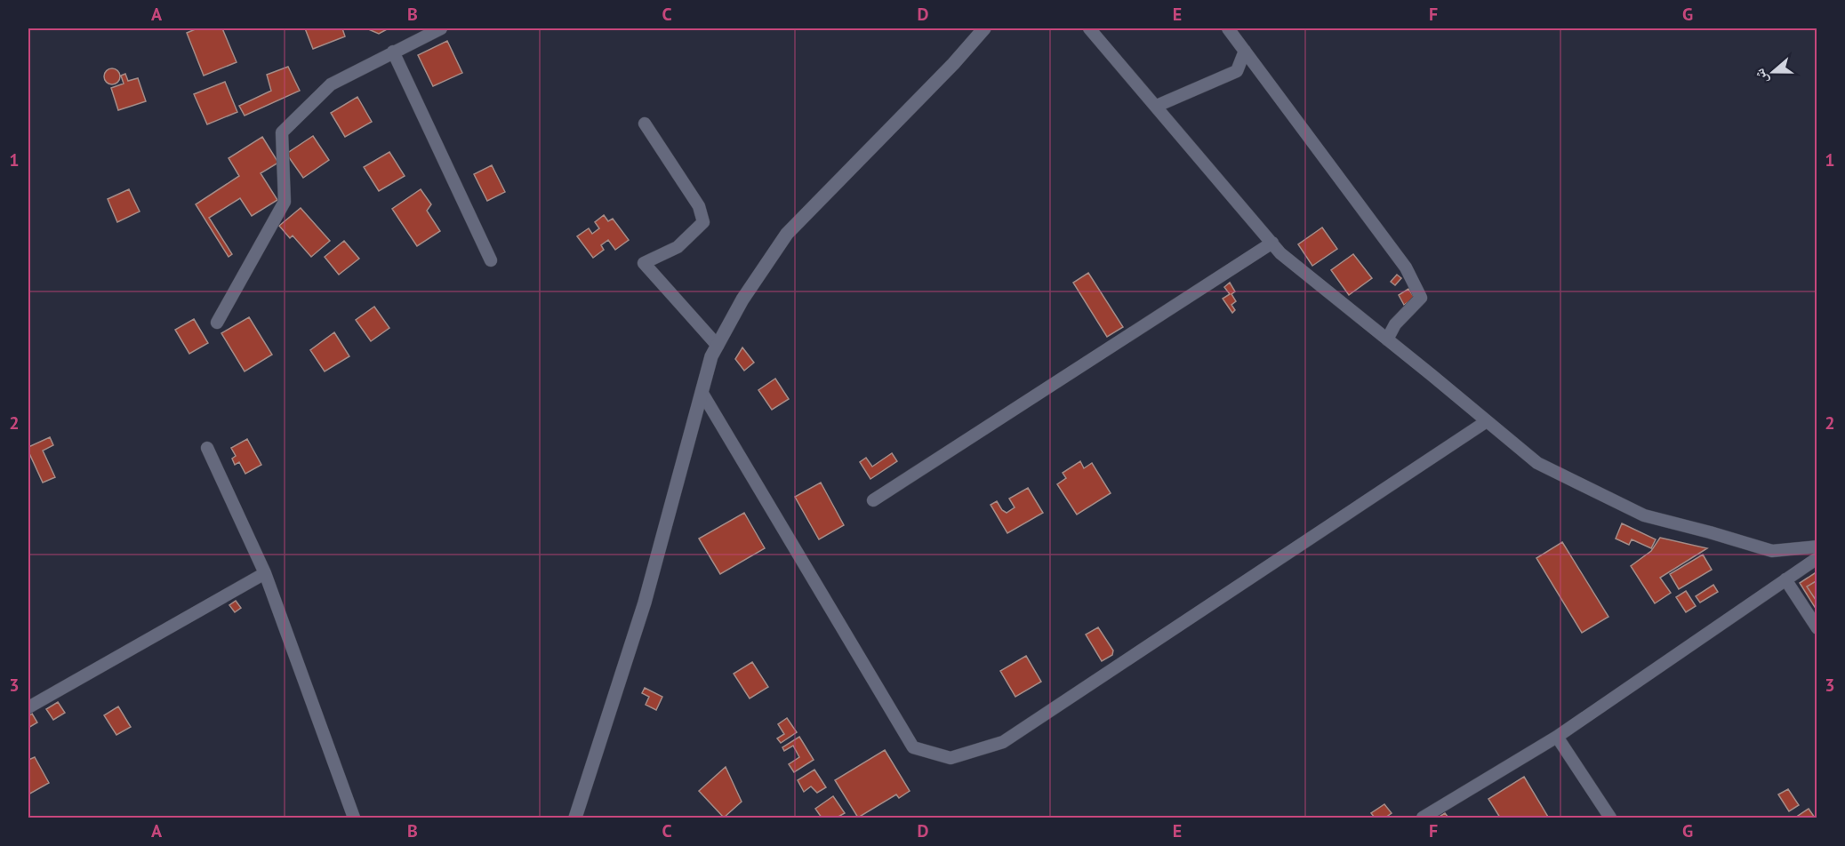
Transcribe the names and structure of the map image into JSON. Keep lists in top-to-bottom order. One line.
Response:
{"north":"left","grid":{"columns":["A","B","C","D","E","F","G"],"rows":["1","2","3"]}}
